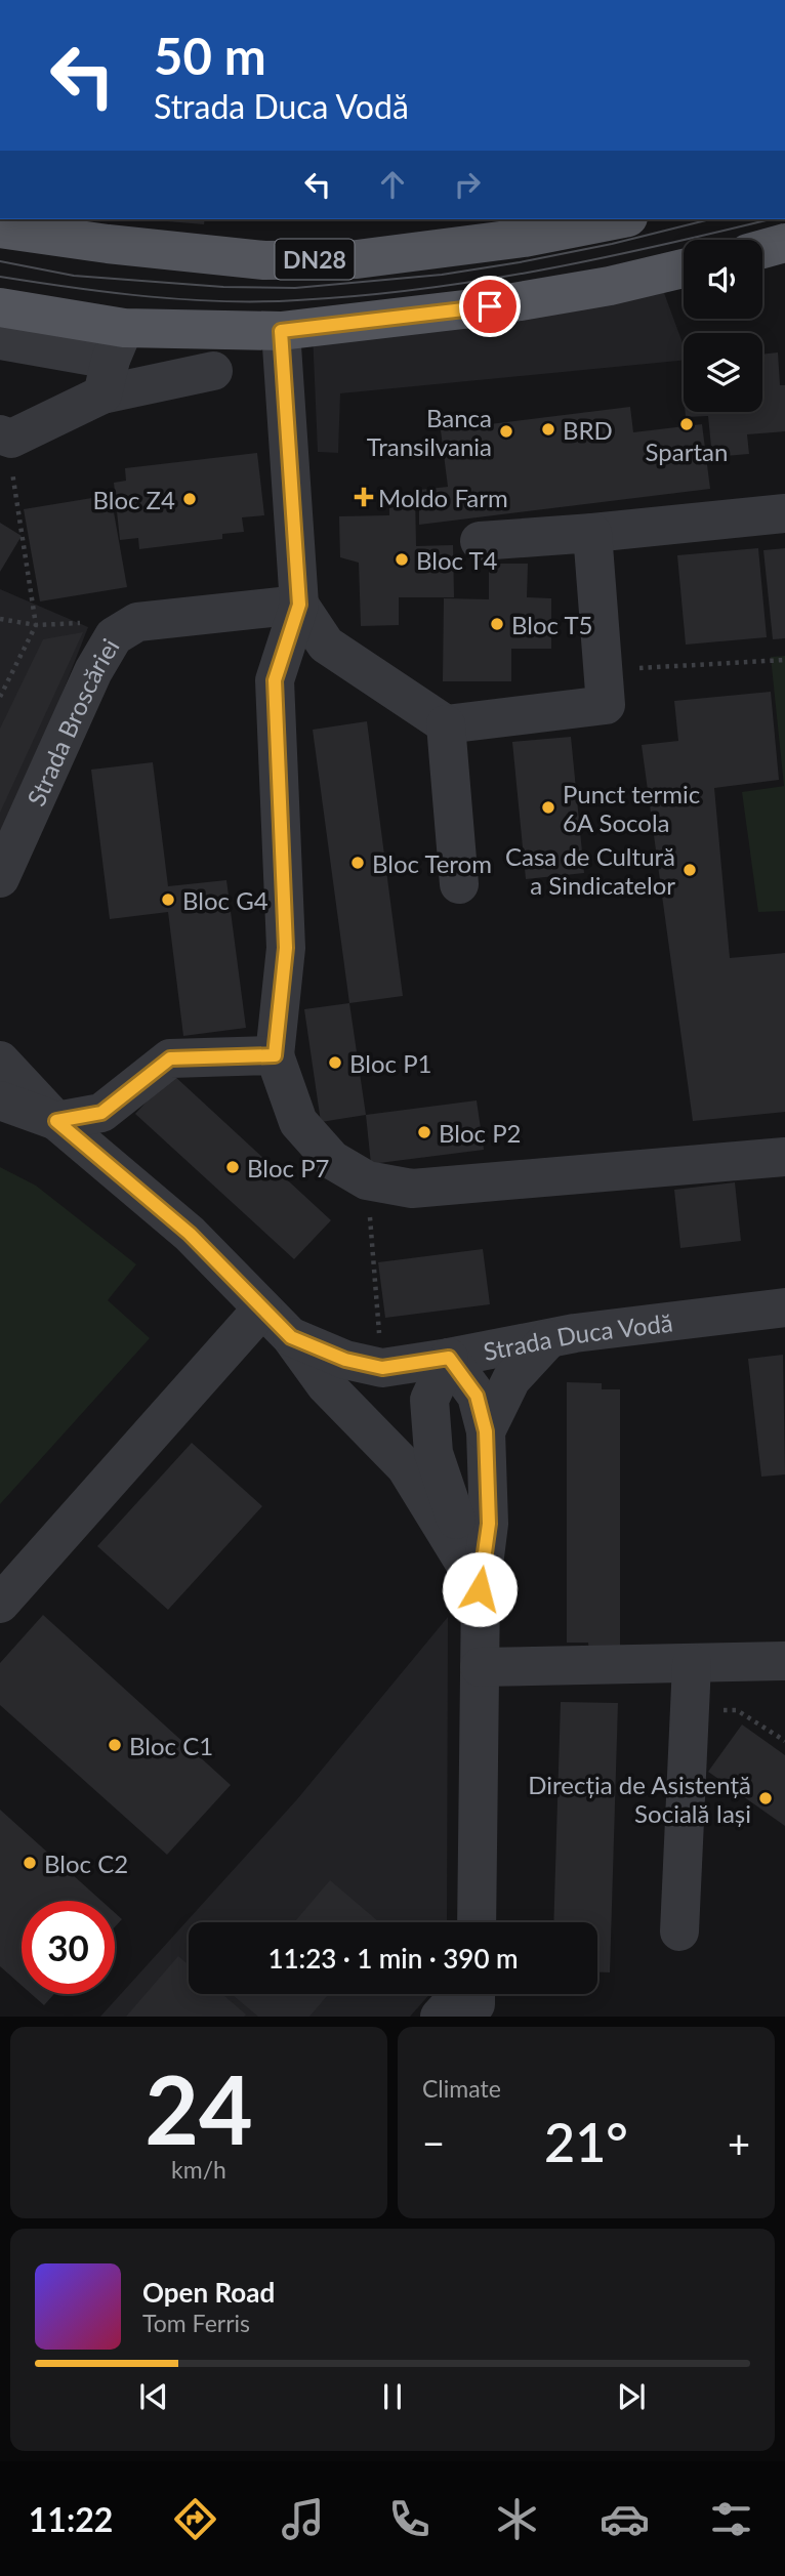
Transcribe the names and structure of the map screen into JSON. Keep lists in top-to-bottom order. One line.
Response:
{"streets":{"main road":["DN28"],"street":["Strada Broscăriei","Strada Duca Vodă"]},"places":{"other":["Spartan","BRD","Banca Transilvania","Bloc Z4","Bloc T4","Bloc T5","Punct termic 6A Socola","Bloc Terom","Casa de Cultură a Sindicatelor","Bloc G4","Bloc P1","Bloc P2","Bloc P7","Bloc C1","Direcția de Asistență Socială Iași","Bloc C2"],"health":["Moldo Farm"]},"page":{"turn":["50 m","Strada Duca Vodă"],"limit":"30","trip":"11:23 · 1 min · 390 m","tile":[["24","km/h"],"Climate"],"heat":["−","21°","+"],"song":["Open Road","Tom Ferris"],"tabs":"11:22"}}
